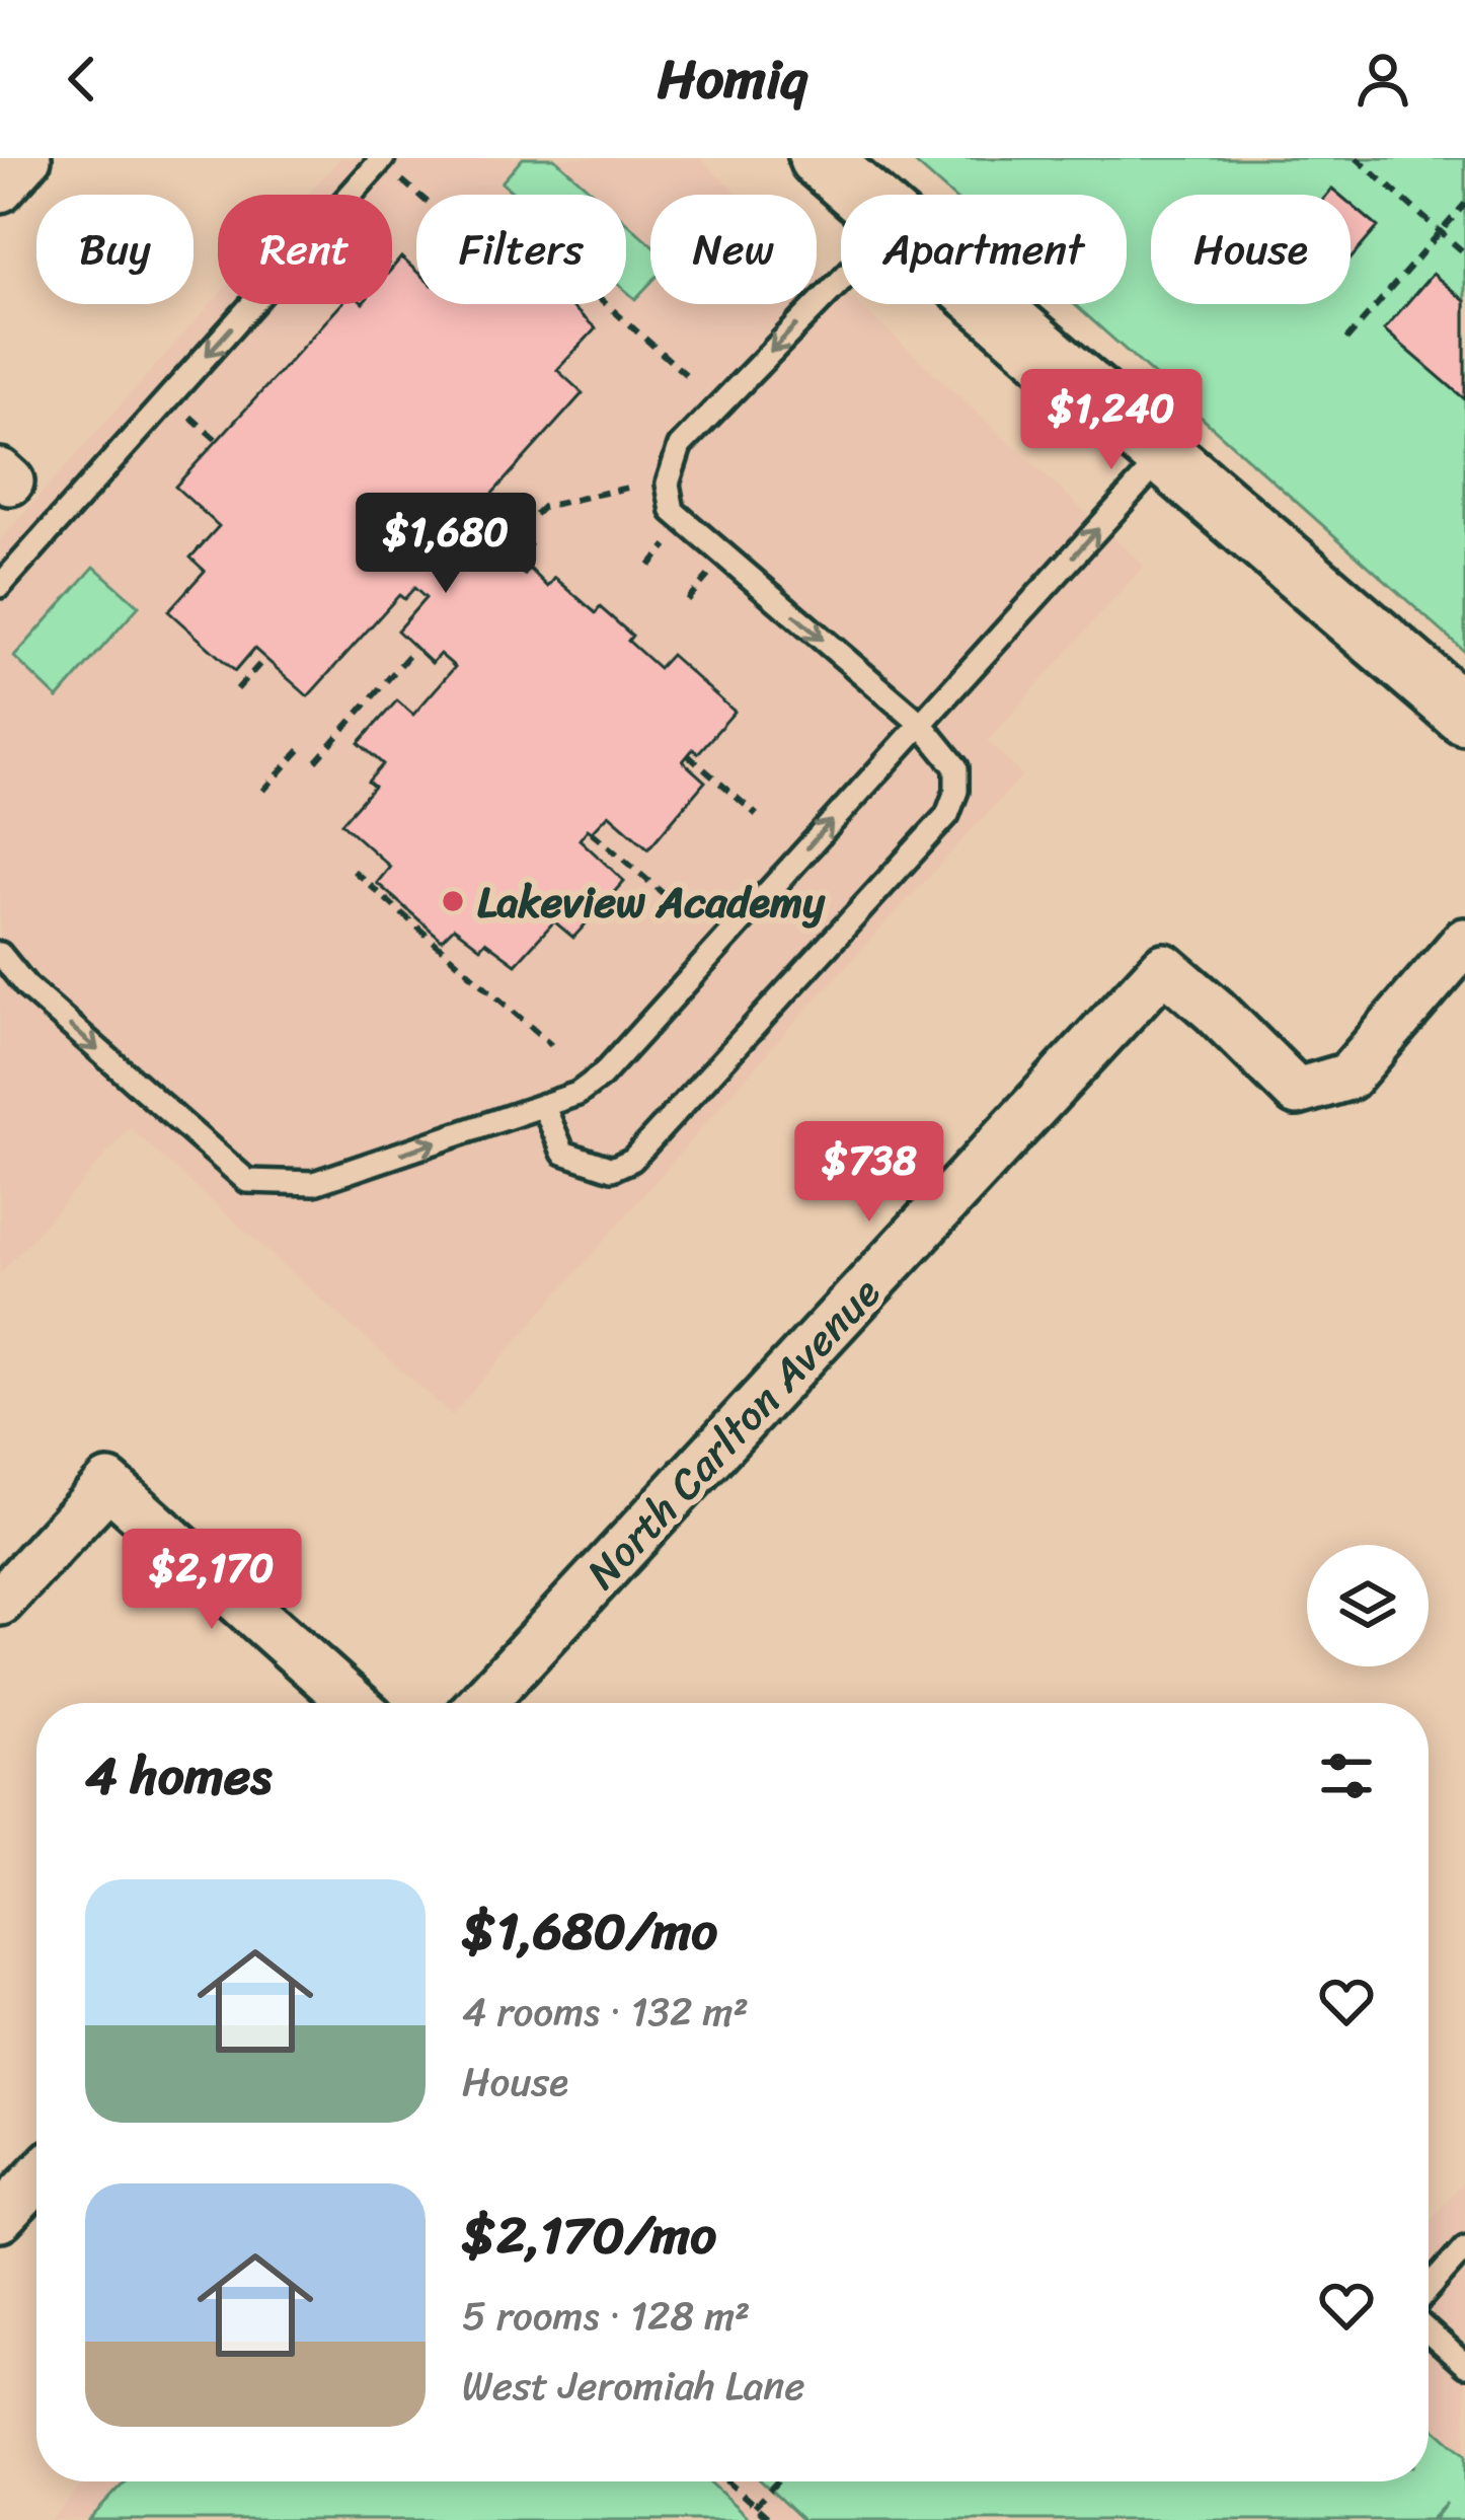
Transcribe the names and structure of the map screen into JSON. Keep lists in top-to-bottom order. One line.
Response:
{"streets":{"street":["North Carlton Avenue"]},"places":["Lakeview Academy"],"page":{"header":"Homiq","chip":["Buy","Rent","Filters","New","Apartment","House"],"price":["$1,240","$1,680","$738","$2,170"],"heading":"4 homes","list":[{"name":"$1,680/mo","note":"4 rooms · 132 m² · House"},{"name":"$2,170/mo","note":"5 rooms · 128 m² · West Jeromiah Lane"}]}}
